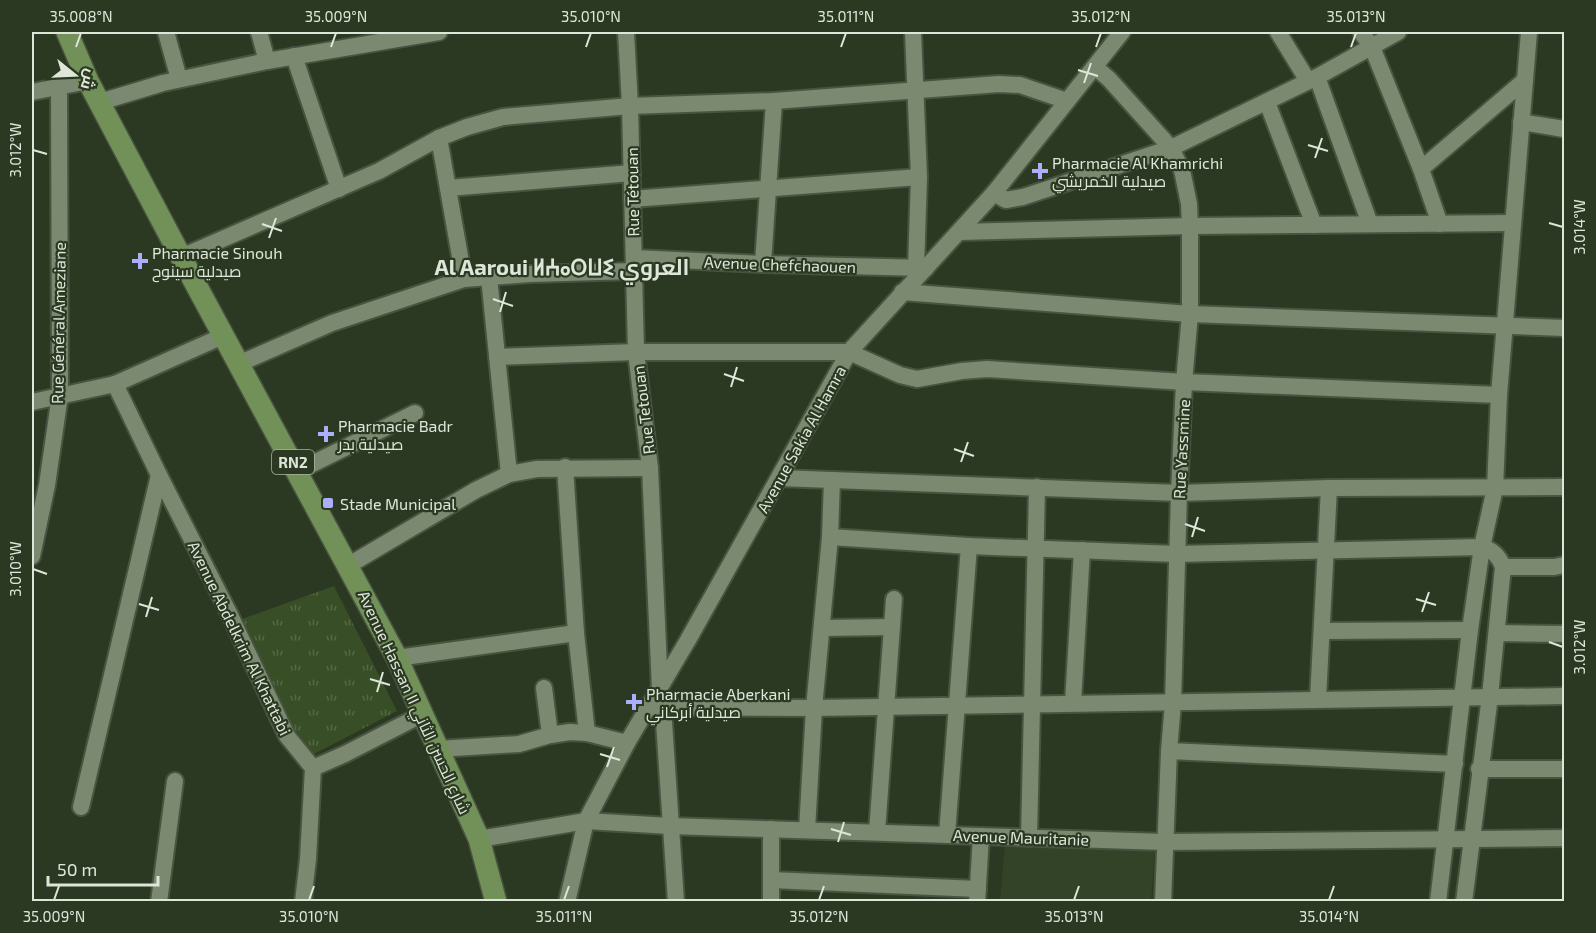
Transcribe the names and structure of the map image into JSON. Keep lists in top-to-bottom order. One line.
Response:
{"streets":{"main road":["RN2","Avenue Hassan II شارع الحسن الثاني"],"street":["Rue Tétouan","Avenue Chefchaouen","Rue Général Ameziane","Rue Tetouan","Avenue Sakia Al Hamra","Rue Yassmine","Avenue Abdelkrim Al Khattabi","Avenue Mauritanie"]},"crossings":[["Rue Tétouan","Avenue Chefchaouen"],["Rue Tétouan","Rue Tetouan"],["Avenue Chefchaouen","Avenue Sakia Al Hamra"],["Avenue Chefchaouen","Avenue Hassan II شارع الحسن الثاني"],["Avenue Sakia Al Hamra","Rue Yassmine"],["Avenue Sakia Al Hamra","Avenue Mauritanie"],["Rue Yassmine","Avenue Mauritanie"],["Avenue Hassan II شارع الحسن الثاني","Avenue Mauritanie"]],"districts":["Al Aaroui ⵍⵄⴰⵔⵡⵉ العروي"],"places":{"health":["Pharmacie Al Khamrichi صيدلية الخمريشي","Pharmacie Sinouh صيدلية سينوح","Pharmacie Badr صيدلية بدر","Pharmacie Aberkani صيدلية أبركاني"],"transit":["Stade Municipal"]},"scale_bar":"50 m","north":"right","coordinates":["35.008°N","35.009°N","35.010°N","35.011°N","35.012°N","35.013°N","3.012°W","3.014°W","3.010°W","35.014°N"]}
